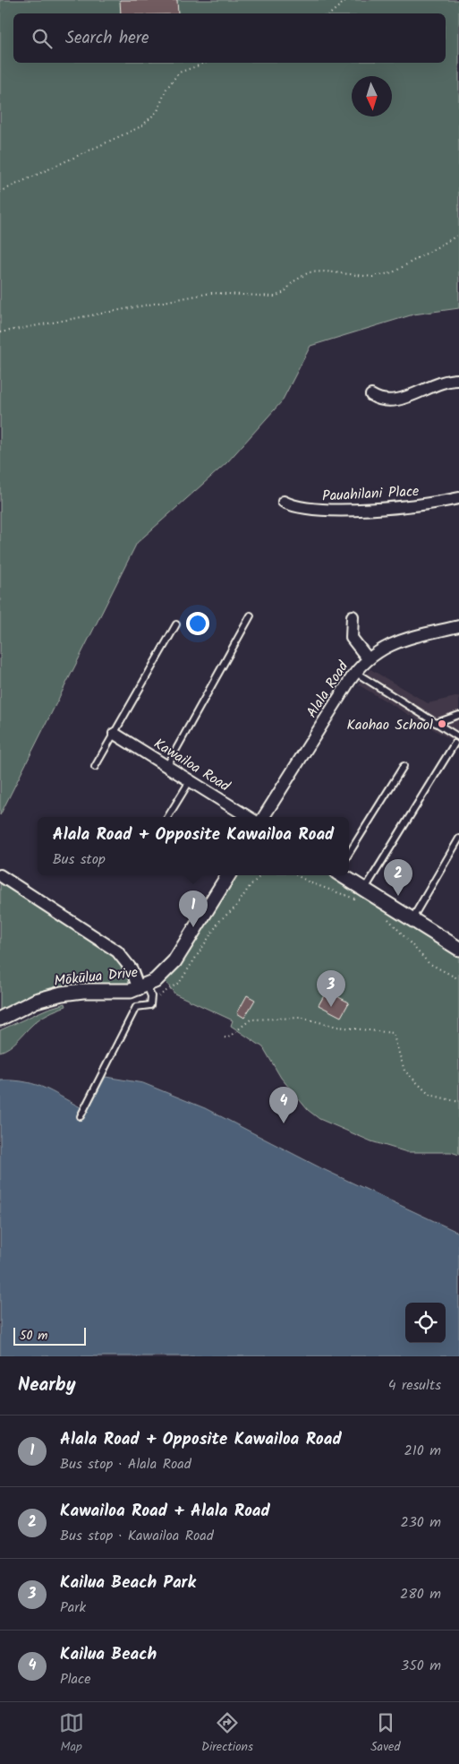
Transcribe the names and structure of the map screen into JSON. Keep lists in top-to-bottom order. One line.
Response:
{"streets":{"street":["Pauahilani Place","Alala Road","Kawailoa Road","Mōkūlua Drive"]},"places":["Kaohao School"],"scale_bar":"50 m","north":"bottom","page":{"search":"Search here","popup":["Alala Road + Opposite Kawailoa Road","Bus stop"],"pins":["2","1","3","4"],"scale":"50 m","heading":["Nearby","4 results"],"list":[{"mark":"1","name":"Alala Road + Opposite Kawailoa Road","note":"Bus stop · Alala Road","value":"210 m"},{"mark":"2","name":"Kawailoa Road + Alala Road","note":"Bus stop · Kawailoa Road","value":"230 m"},{"mark":"3","name":"Kailua Beach Park","note":"Park","value":"280 m"},{"mark":"4","name":"Kailua Beach","note":"Place","value":"350 m"}],"nav":["Map","Directions","Saved"]}}
